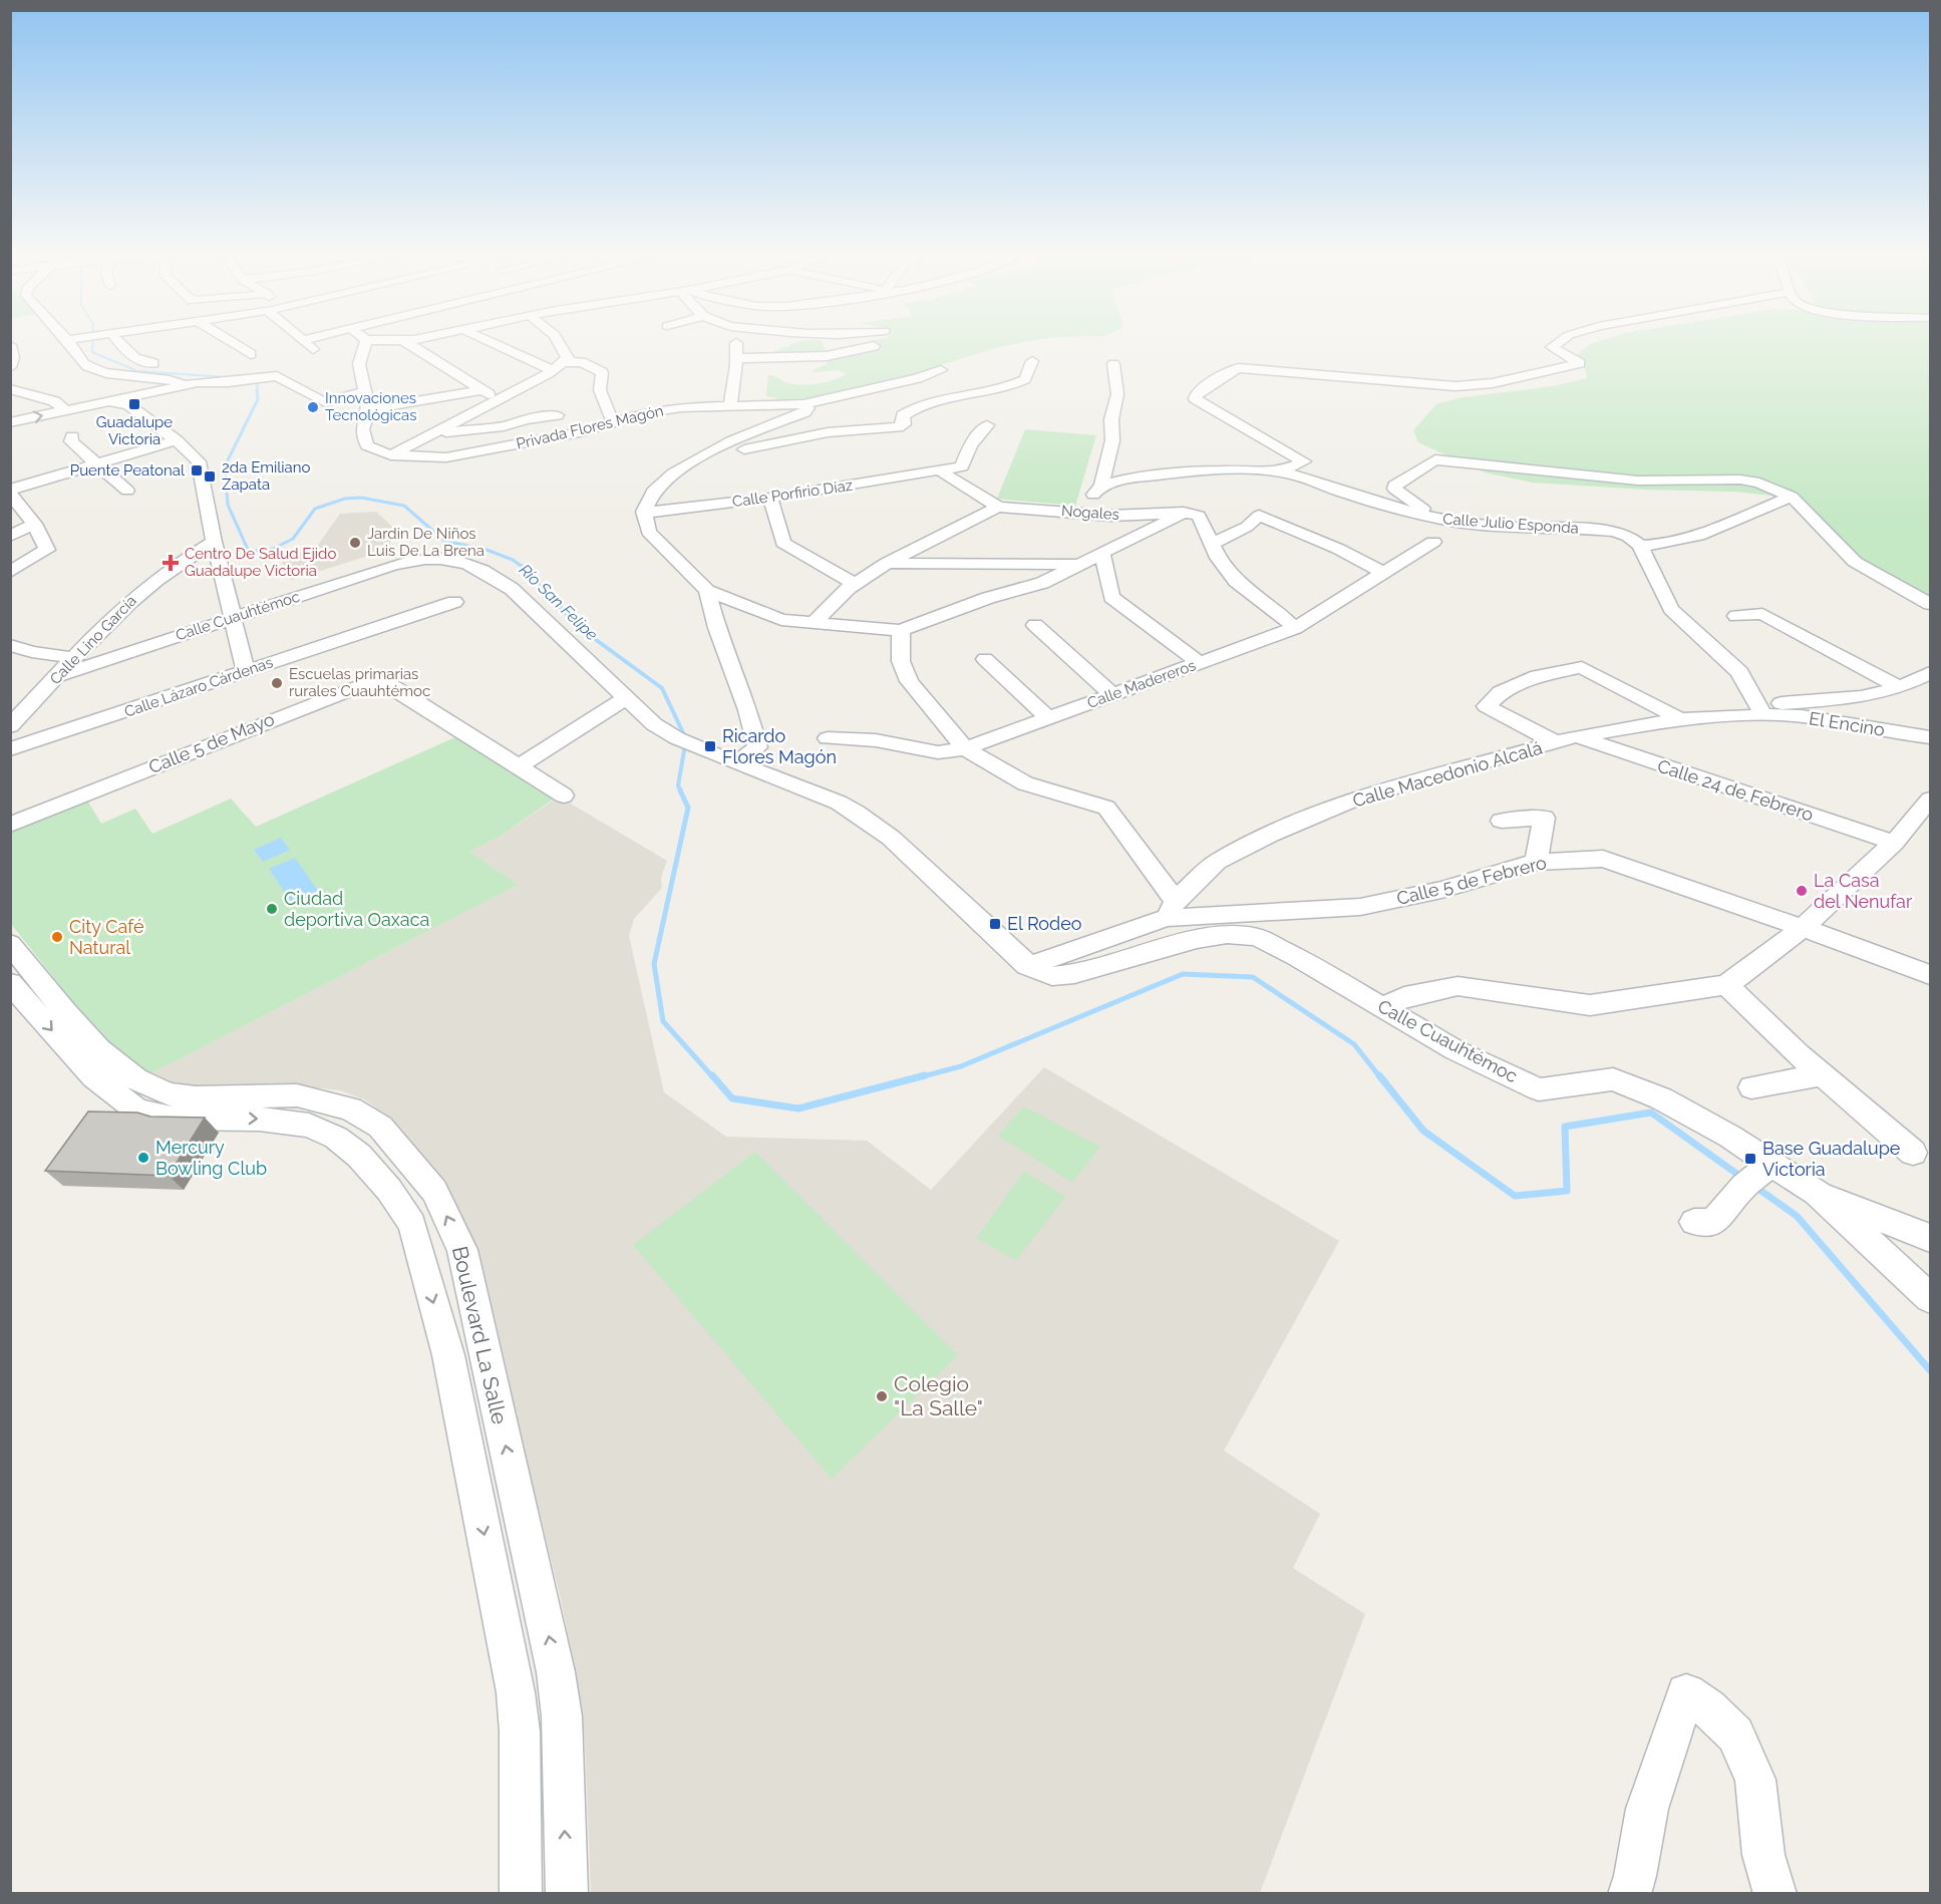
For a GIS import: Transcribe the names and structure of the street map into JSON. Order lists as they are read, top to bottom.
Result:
{
  "streets": {
    "street": [
      "Privada Flores Magón",
      "Calle Porfirio Díaz",
      "Nogales",
      "Calle Julio Esponda",
      "Calle Cuauhtémoc",
      "Calle Lino García",
      "Calle Madereros",
      "Calle Lázaro Cárdenas",
      "El Encino",
      "Calle 5 de Mayo",
      "Calle Macedonio Alcalá",
      "Calle 24 de Febrero",
      "Calle 5 de Febrero",
      "Boulevard La Salle"
    ]
  },
  "crossings": [
    ["Calle Cuauhtémoc", "Calle Lino García"],
    ["El Encino", "Calle Macedonio Alcalá"],
    ["Calle Macedonio Alcalá", "Calle 24 de Febrero"],
    ["Calle Macedonio Alcalá", "Calle 5 de Febrero"]
  ],
  "water": ["Río San Felipe"],
  "places": {
    "transit": [
      "Guadalupe Victoria",
      "Puente Peatonal",
      "2da Emiliano Zapata",
      "Ricardo Flores Magón",
      "El Rodeo",
      "Base Guadalupe Victoria"
    ],
    "other": [
      "Innovaciones Tecnológicas",
      "Jardin De Niños Luis De La Brena",
      "Escuelas primarias rurales Cuauhtémoc",
      "La Casa del Nenufar",
      "Ciudad deportiva Oaxaca",
      "City Café Natural",
      "Mercury Bowling Club",
      "Colegio \"La Salle\""
    ],
    "health": ["Centro De Salud Ejido Guadalupe Victoria"]
  }
}
